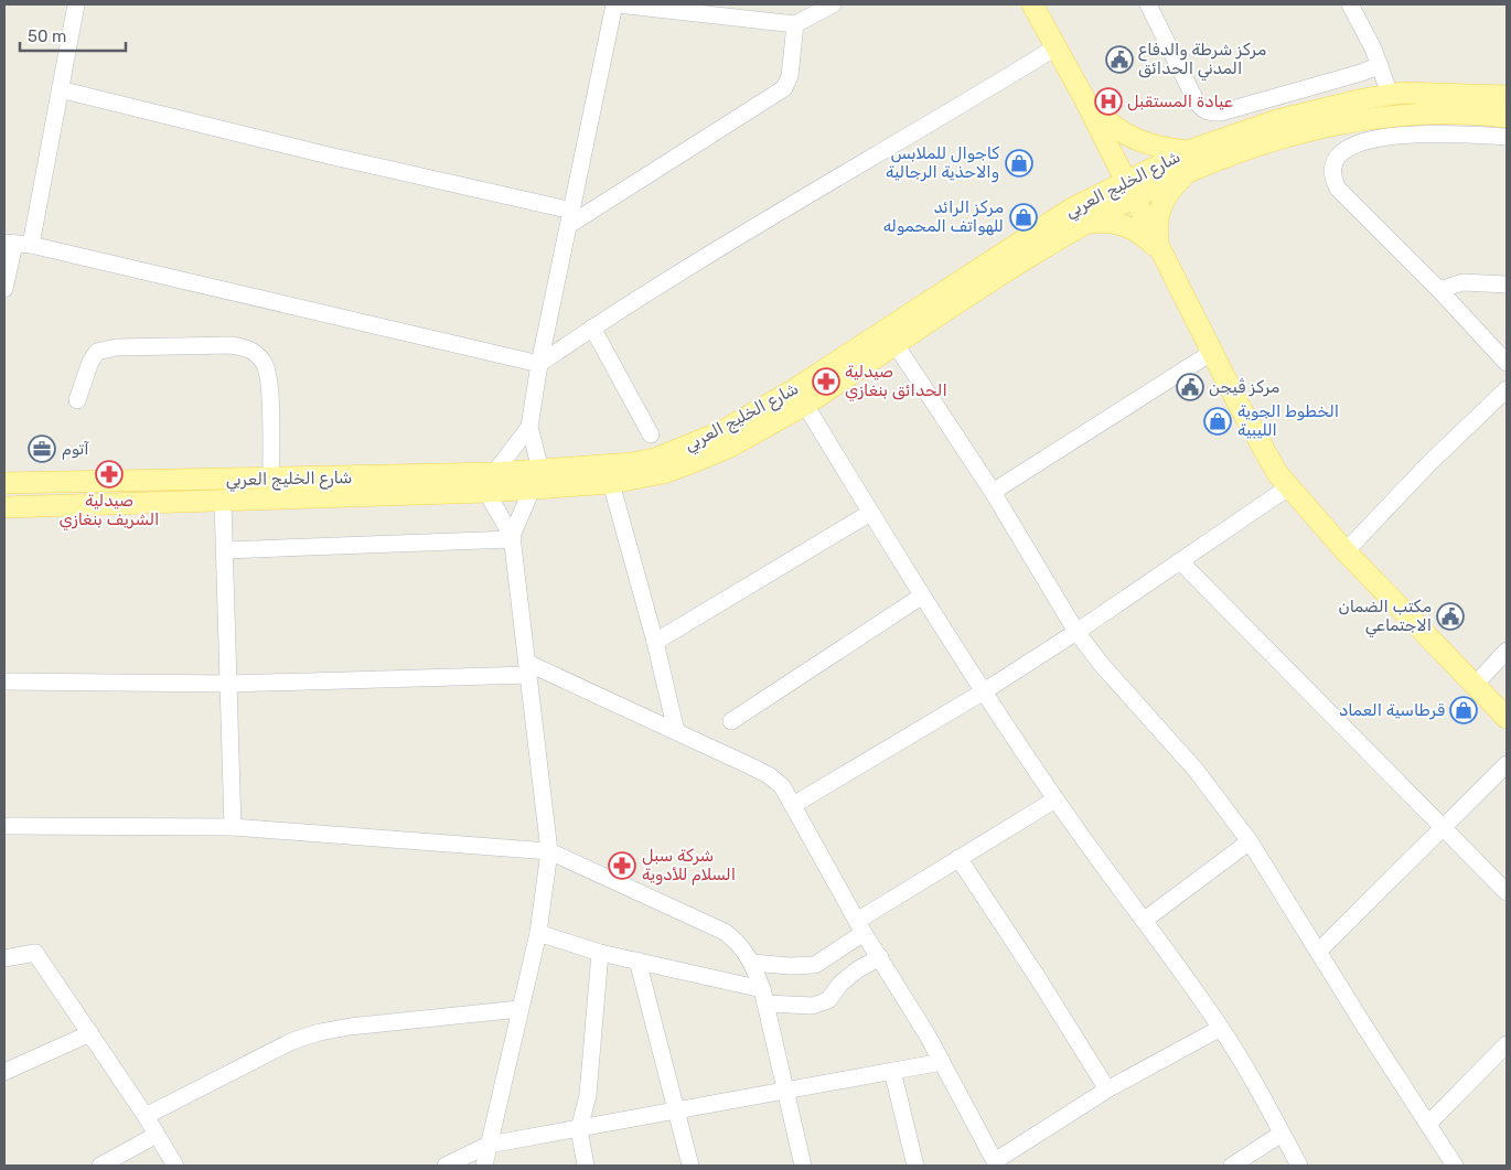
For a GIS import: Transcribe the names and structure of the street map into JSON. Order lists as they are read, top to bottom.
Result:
{
  "streets": {
    "main road": ["شارع الخليج العربي"]
  },
  "places": {
    "public building": ["مركز شرطة والدفاع المدني الحدائق", "مركز ڤيجن", "مكتب الضمان الاجتماعي"],
    "hospital": ["عيادة المستقبل"],
    "shop": [
      "كاجوال للملابس والاحذية الرجالية",
      "مركز الرائد للهواتف المحموله",
      "الخطوط الجوية الليبية",
      "قرطاسية العماد"
    ],
    "pharmacy": ["صيدلية الحدائق بنغازي", "صيدلية الشريف بنغازي", "شركة سبل السلام للأدوية"],
    "office": ["آتوم"]
  },
  "scale_bar": "50 m"
}
